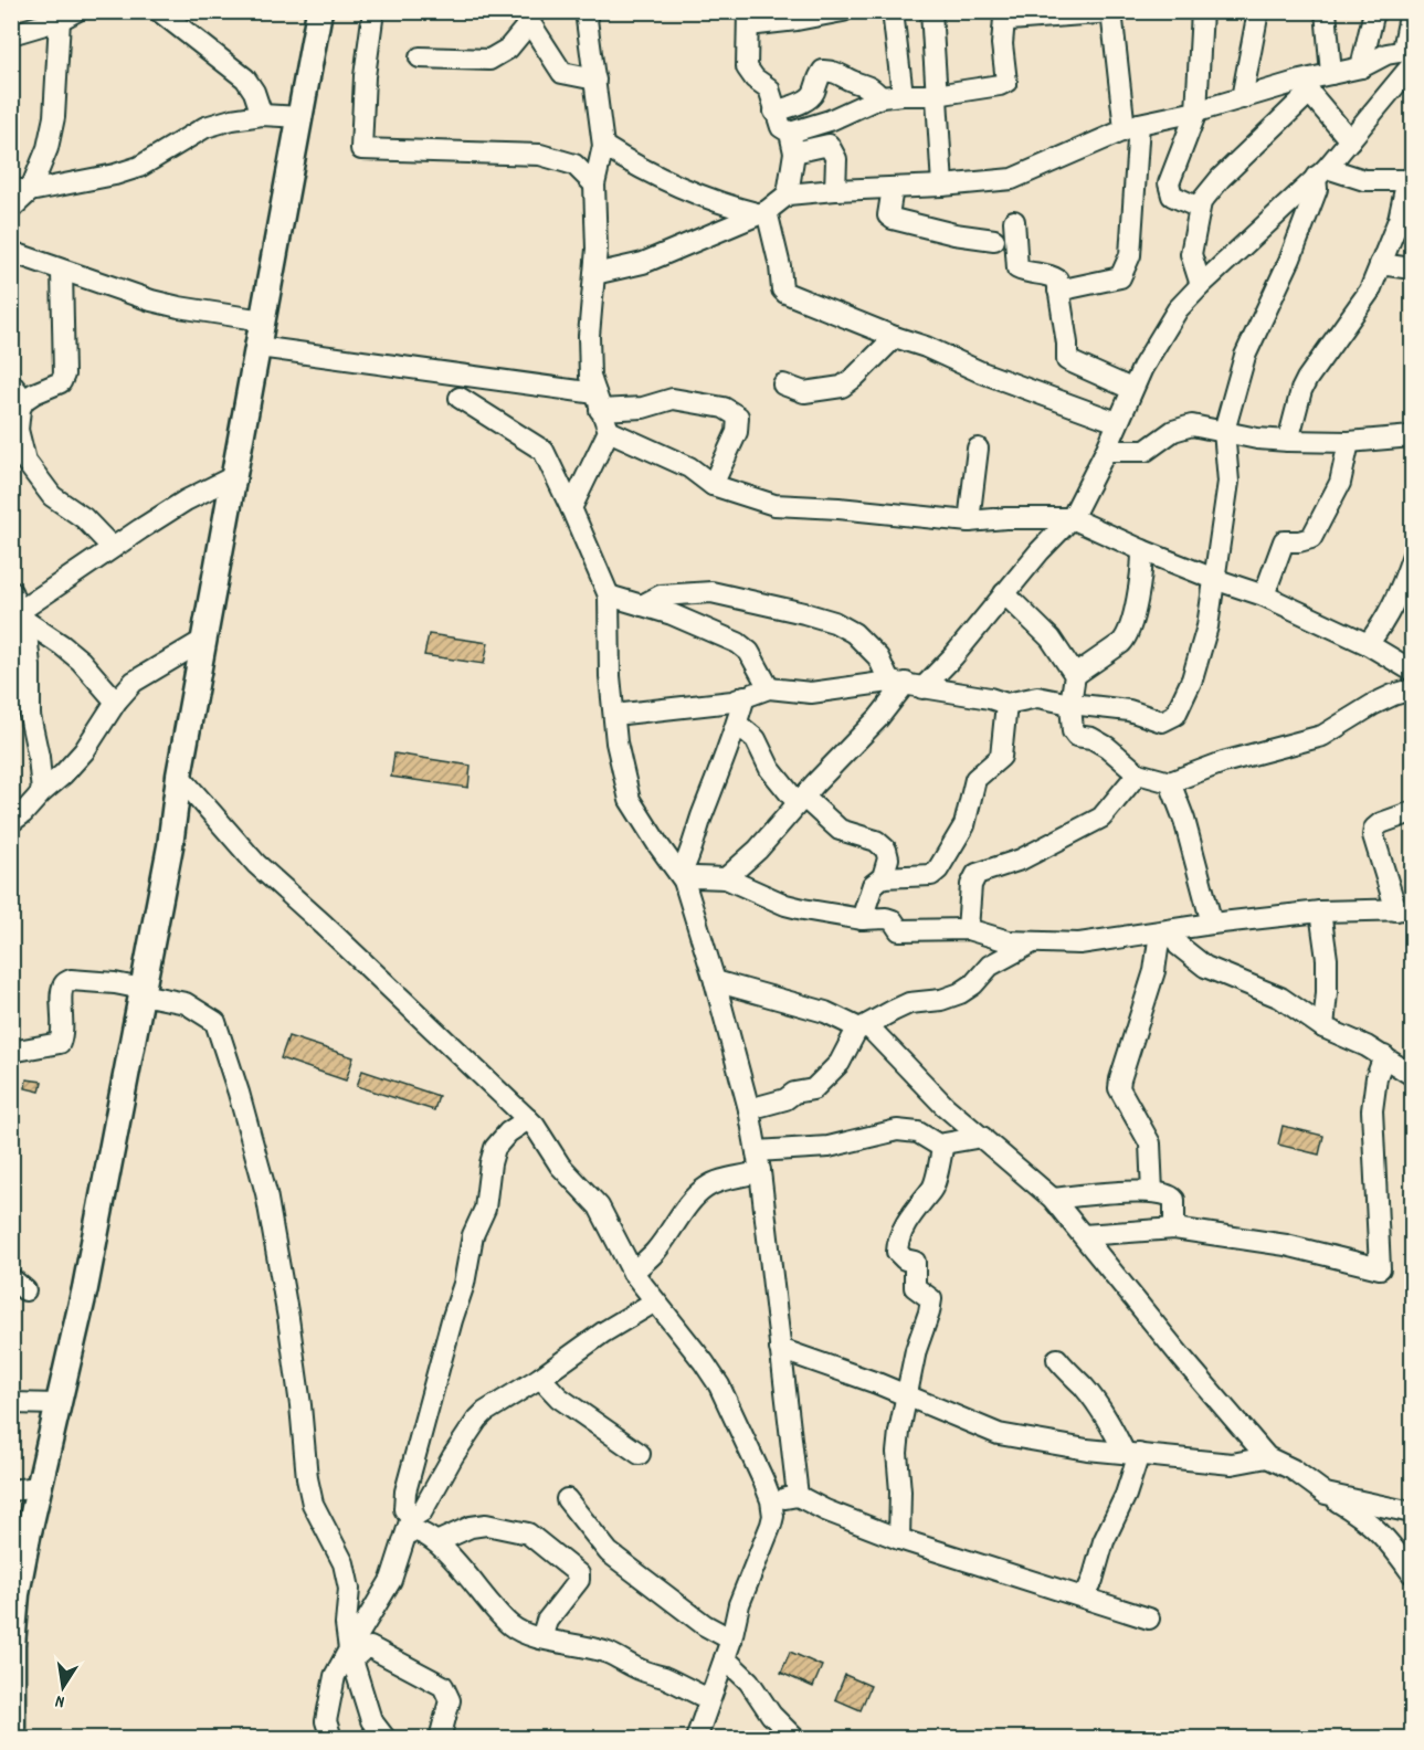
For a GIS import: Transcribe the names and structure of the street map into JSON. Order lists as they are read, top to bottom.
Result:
{
  "north": "bottom"
}
